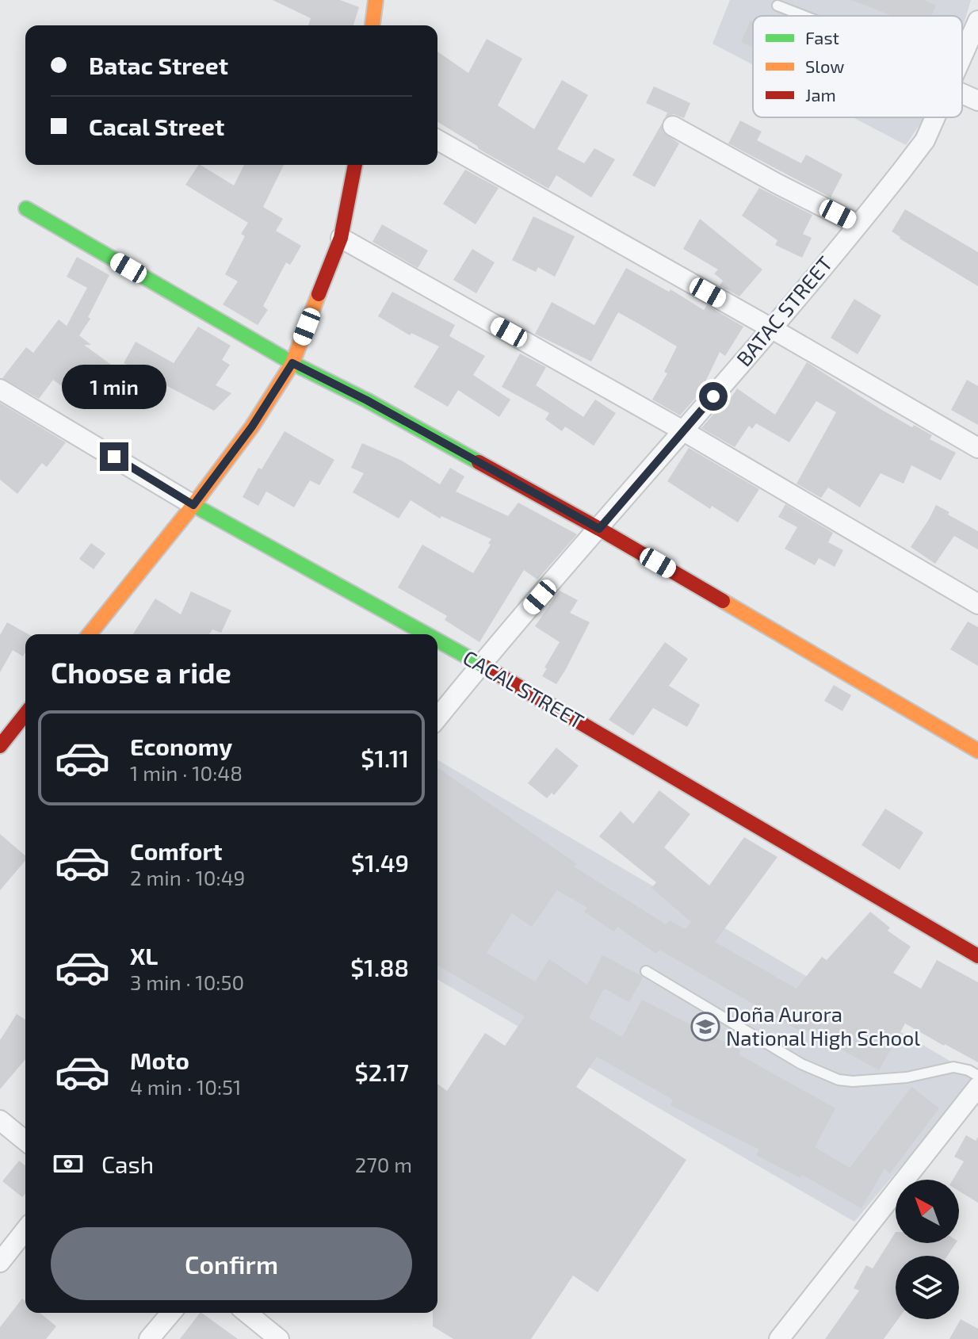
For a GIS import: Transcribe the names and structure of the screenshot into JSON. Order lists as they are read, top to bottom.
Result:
{
  "streets": {
    "street": ["BATAC STREET", "CACAL STREET"]
  },
  "crossings": [
    ["BATAC STREET", "CACAL STREET"]
  ],
  "places": {
    "school or university": ["Doña Aurora National High School"]
  },
  "legend": ["Fast", "Slow", "Jam"],
  "north": "top left",
  "page": {
    "banner": ["Batac Street", "Cacal Street"],
    "bubble": "1 min",
    "heading": "Choose a ride",
    "list": [
      {
        "name": "Economy",
        "note": "1 min · 10:48",
        "value": "$1.11"
      },
      {
        "name": "Comfort",
        "note": "2 min · 10:49",
        "value": "$1.49"
      },
      {
        "name": "XL",
        "note": "3 min · 10:50",
        "value": "$1.88"
      },
      {
        "name": "Moto",
        "note": "4 min · 10:51",
        "value": "$2.17"
      }
    ],
    "pay": ["Cash", "270 m"],
    "buttons": "Confirm"
  }
}
